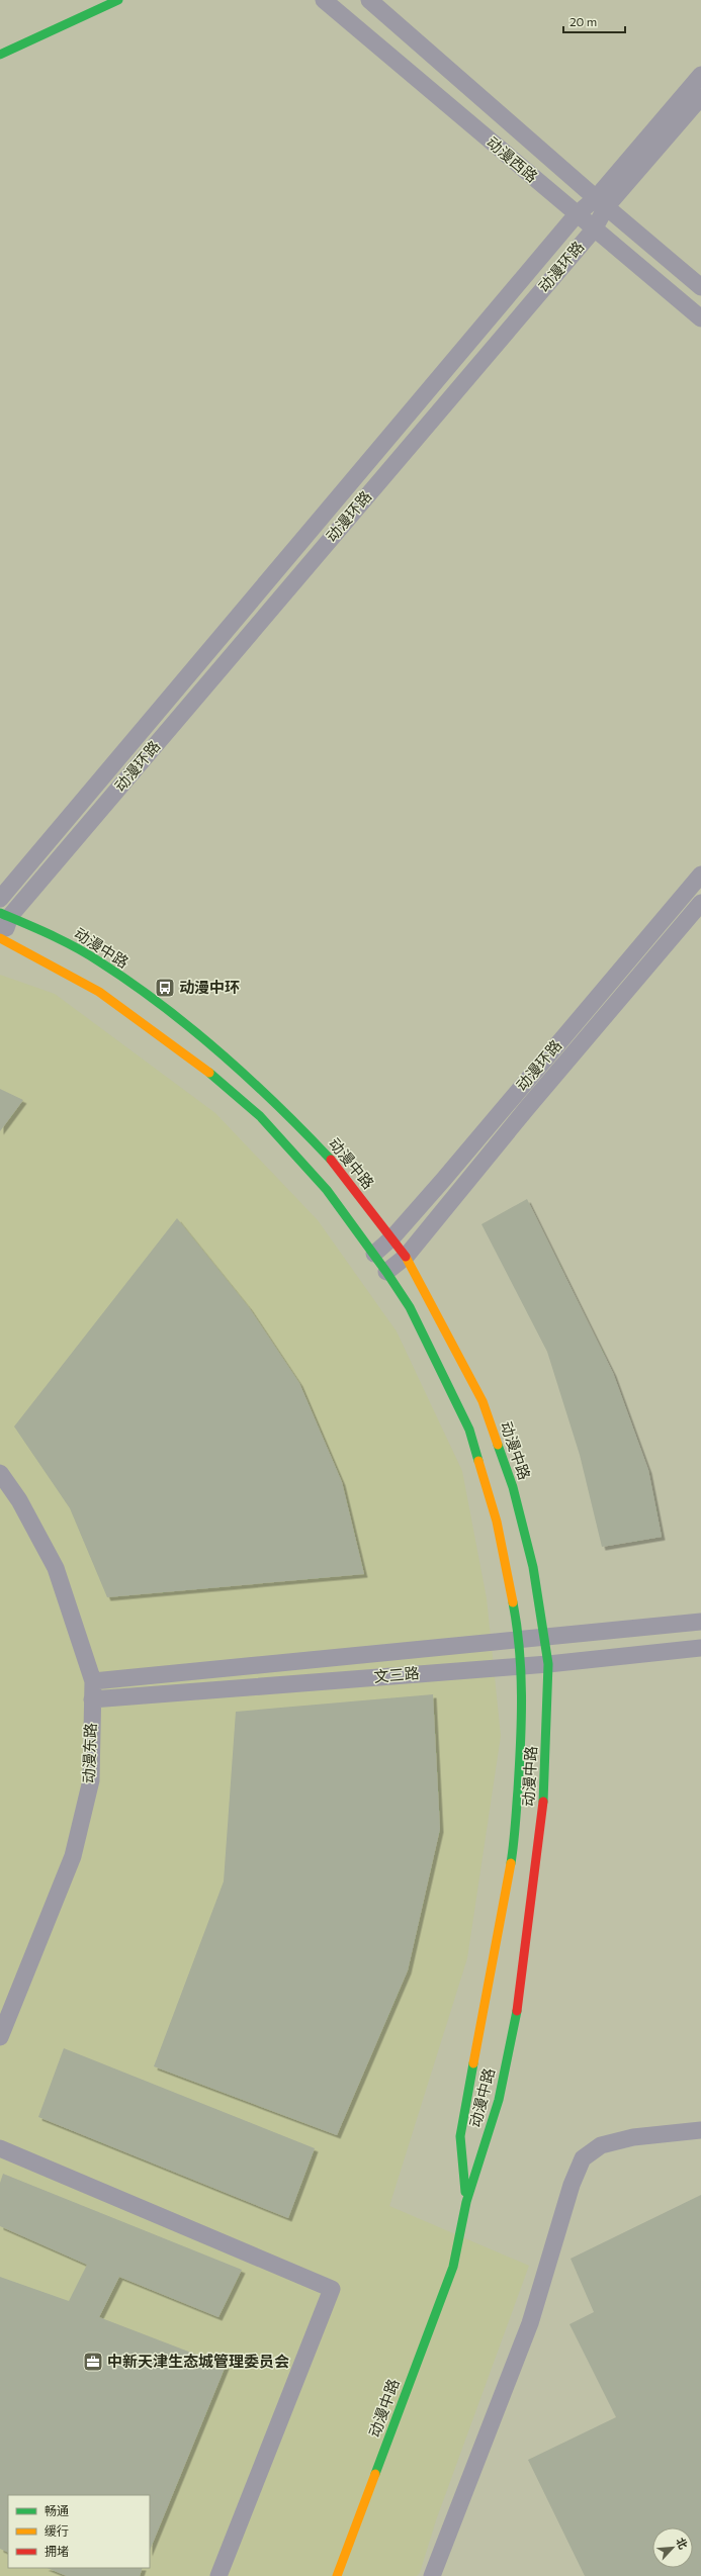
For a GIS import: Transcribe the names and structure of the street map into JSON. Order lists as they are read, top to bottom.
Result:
{
  "streets": {
    "street": [
      "动漫西路",
      "动漫环路",
      "动漫中路",
      "文三路",
      "动漫东路"
    ]
  },
  "crossings": [
    ["动漫西路", "动漫环路"],
    ["动漫环路", "动漫中路"],
    ["动漫中路", "文三路"],
    ["文三路", "动漫东路"]
  ],
  "places": {
    "bus stop": ["动漫中环"],
    "office": ["中新天津生态城管理委员会"]
  },
  "legend": ["畅通", "缓行", "拥堵"],
  "scale_bar": "20 m",
  "north": "top right"
}
